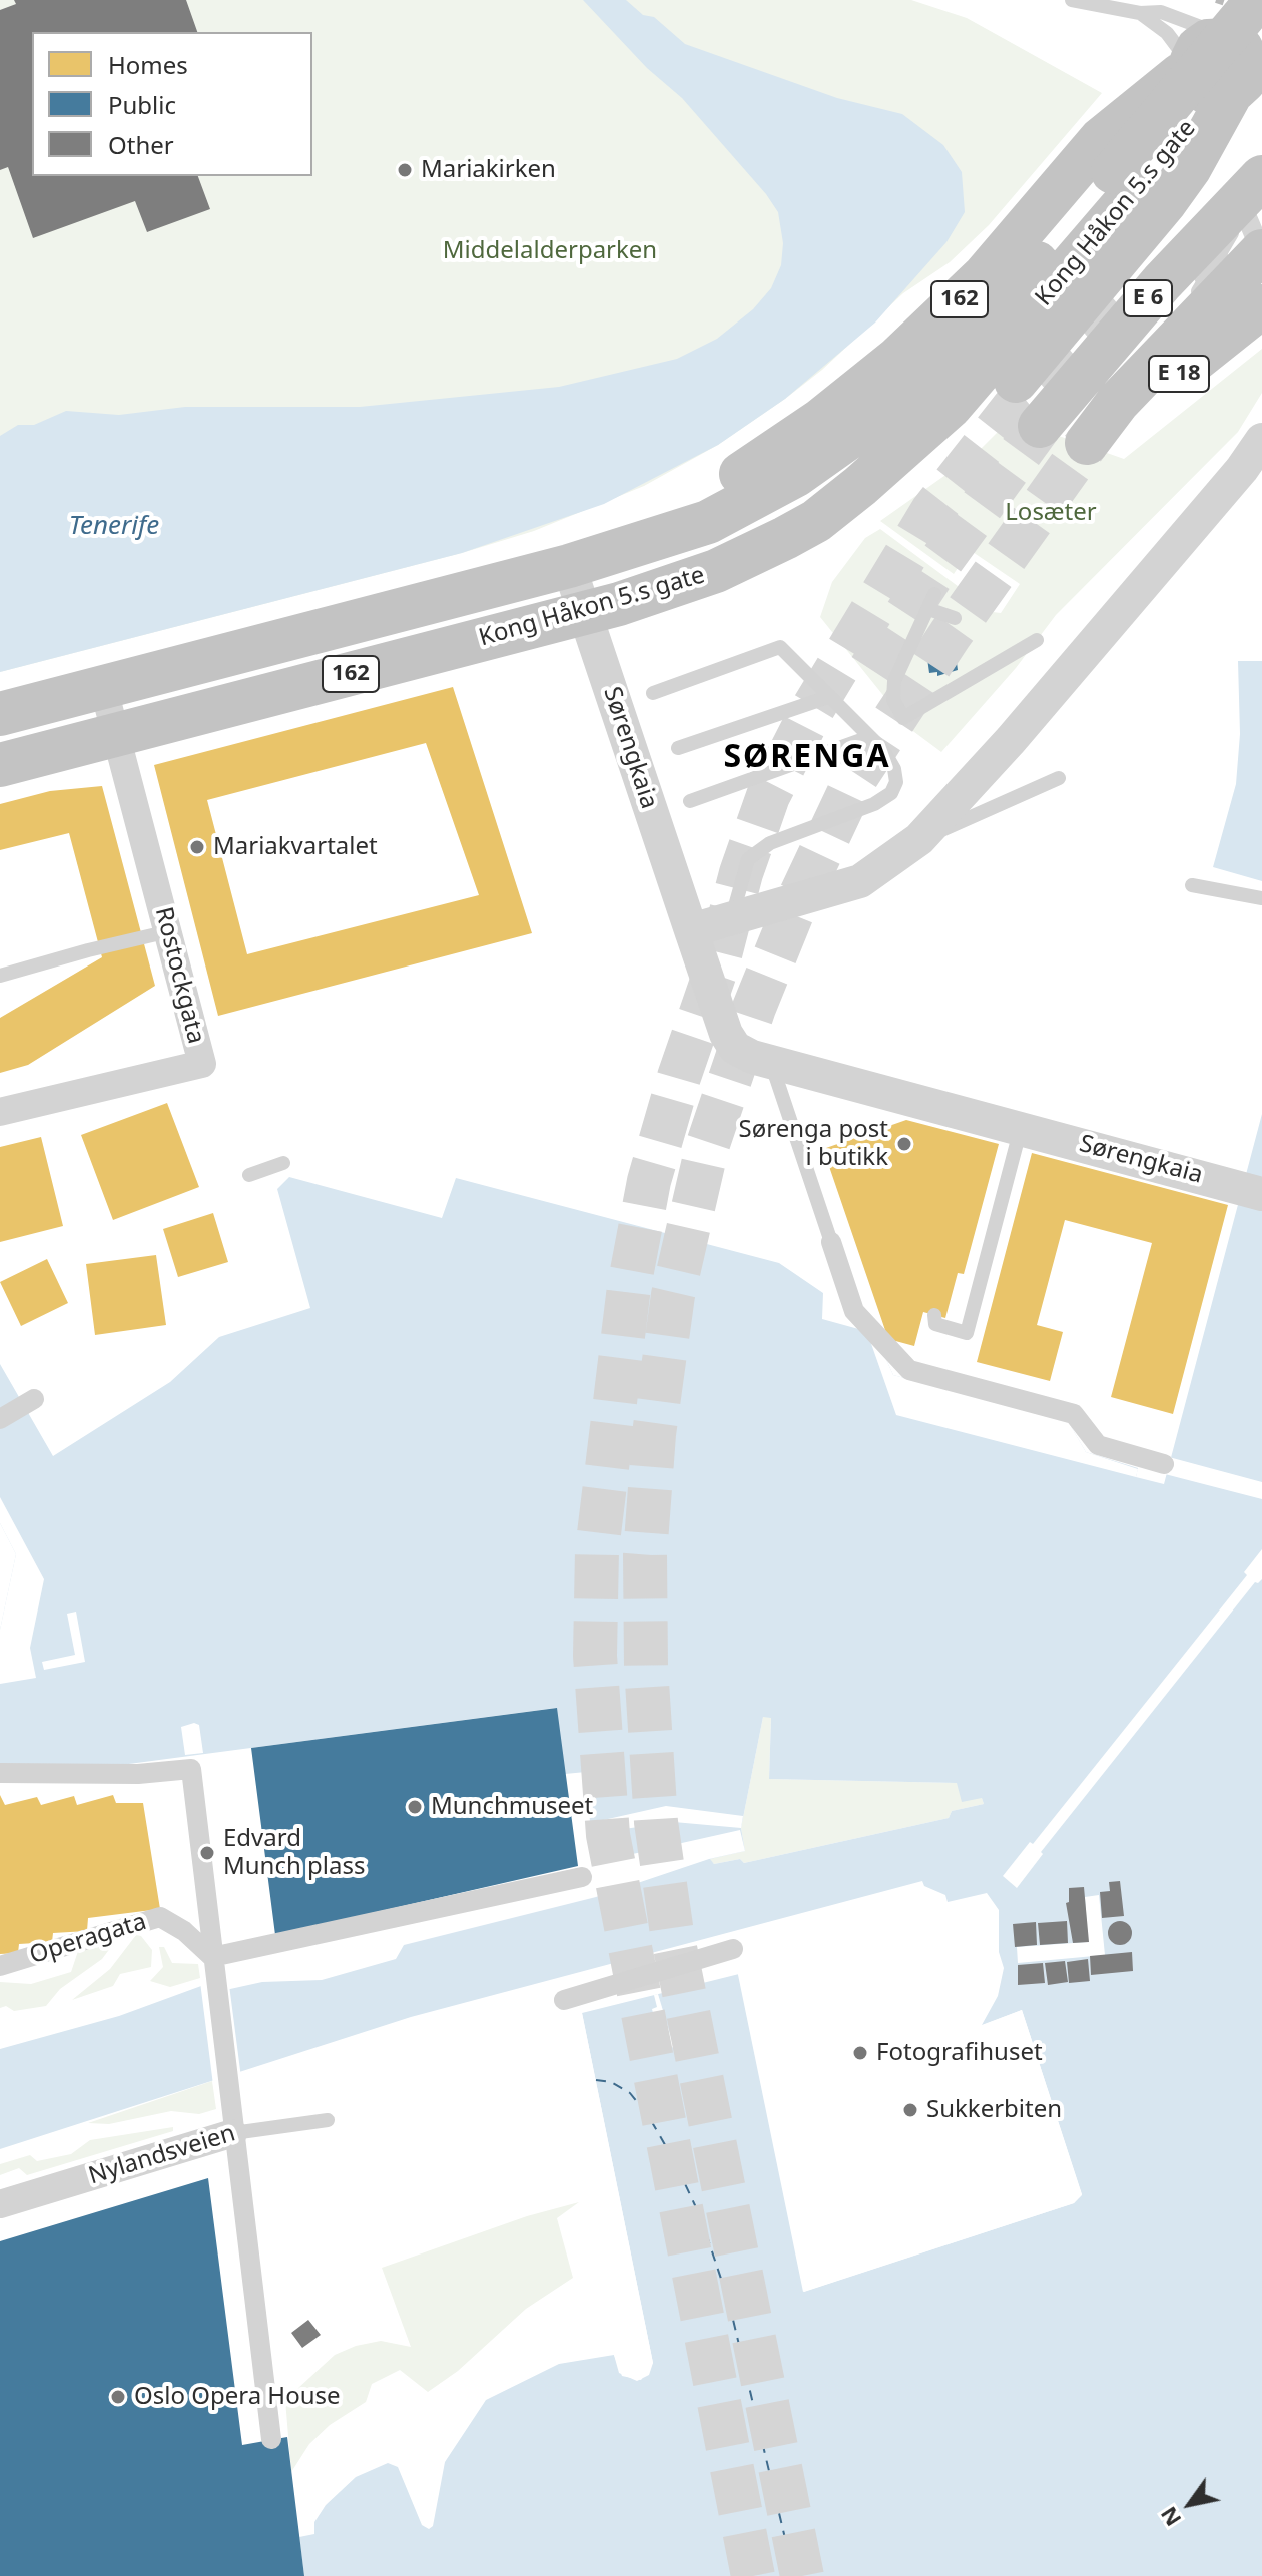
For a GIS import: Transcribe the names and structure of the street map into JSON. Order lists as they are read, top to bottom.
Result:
{
  "streets": {
    "highway": [
      "Kong Håkon 5.s gate",
      "E 6",
      "162",
      "E 18"
    ],
    "street": [
      "Sørengkaia",
      "Rostockgata",
      "Operagata",
      "Nylandsveien"
    ]
  },
  "crossings": [
    ["Kong Håkon 5.s gate", "162"],
    ["Kong Håkon 5.s gate", "Sørengkaia"],
    ["Kong Håkon 5.s gate", "Rostockgata"],
    ["E 6", "E 18"]
  ],
  "districts": ["SØRENGA"],
  "water": ["Tenerife"],
  "parks": ["Middelalderparken", "Losæter"],
  "places": [
    "Mariakirken",
    "Mariakvartalet",
    "Sørenga post i butikk",
    "Munchmuseet",
    "Edvard Munch plass",
    "Fotografihuset",
    "Sukkerbiten",
    "Oslo Opera House"
  ],
  "legend": ["Homes", "Public", "Other"],
  "north": "bottom left"
}
